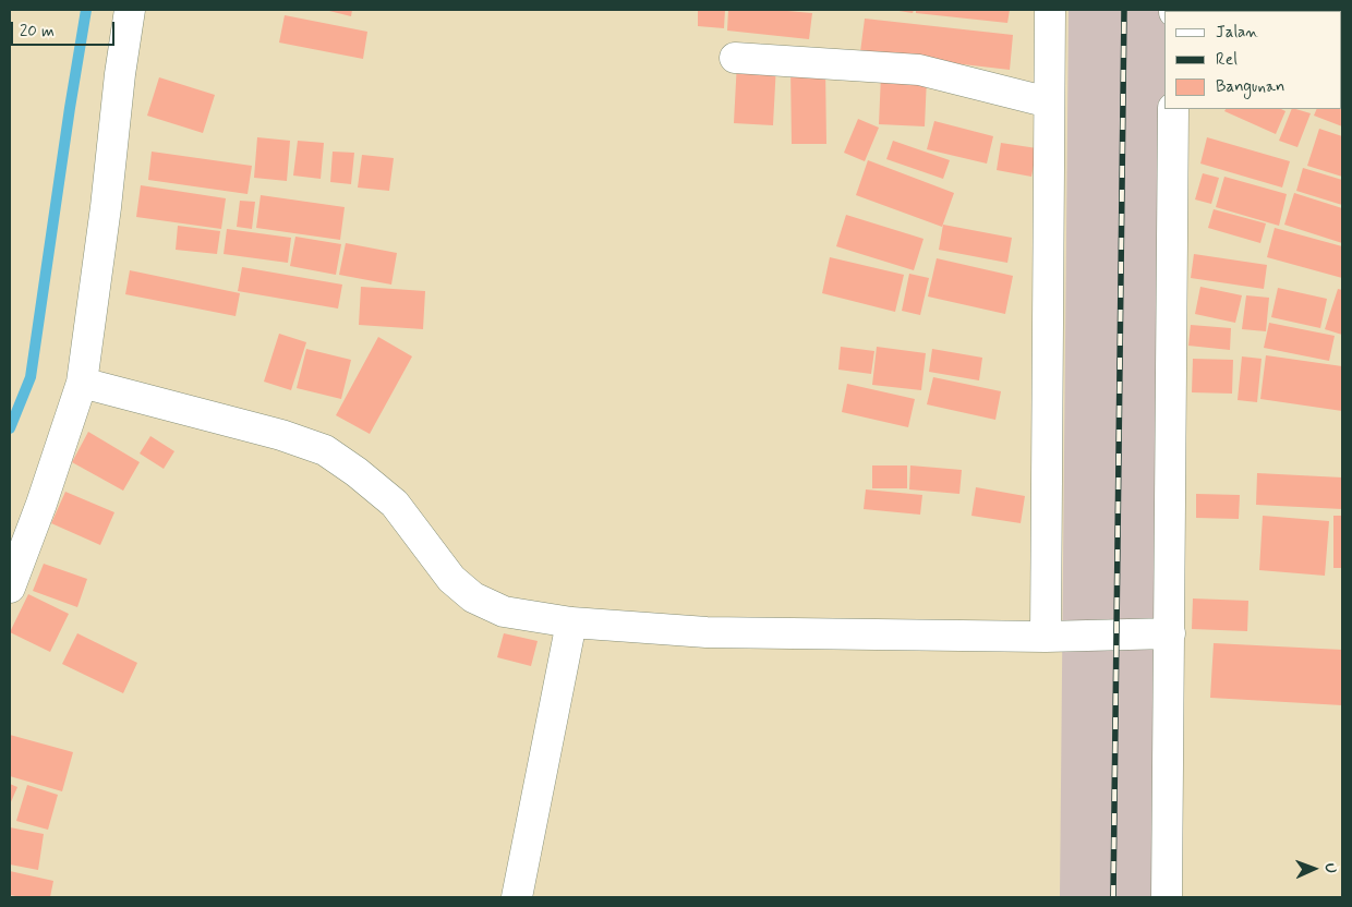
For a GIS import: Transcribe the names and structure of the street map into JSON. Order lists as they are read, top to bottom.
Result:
{
  "legend": ["Jalan", "Rel", "Bangunan"],
  "scale_bar": "20 m",
  "north": "right"
}
